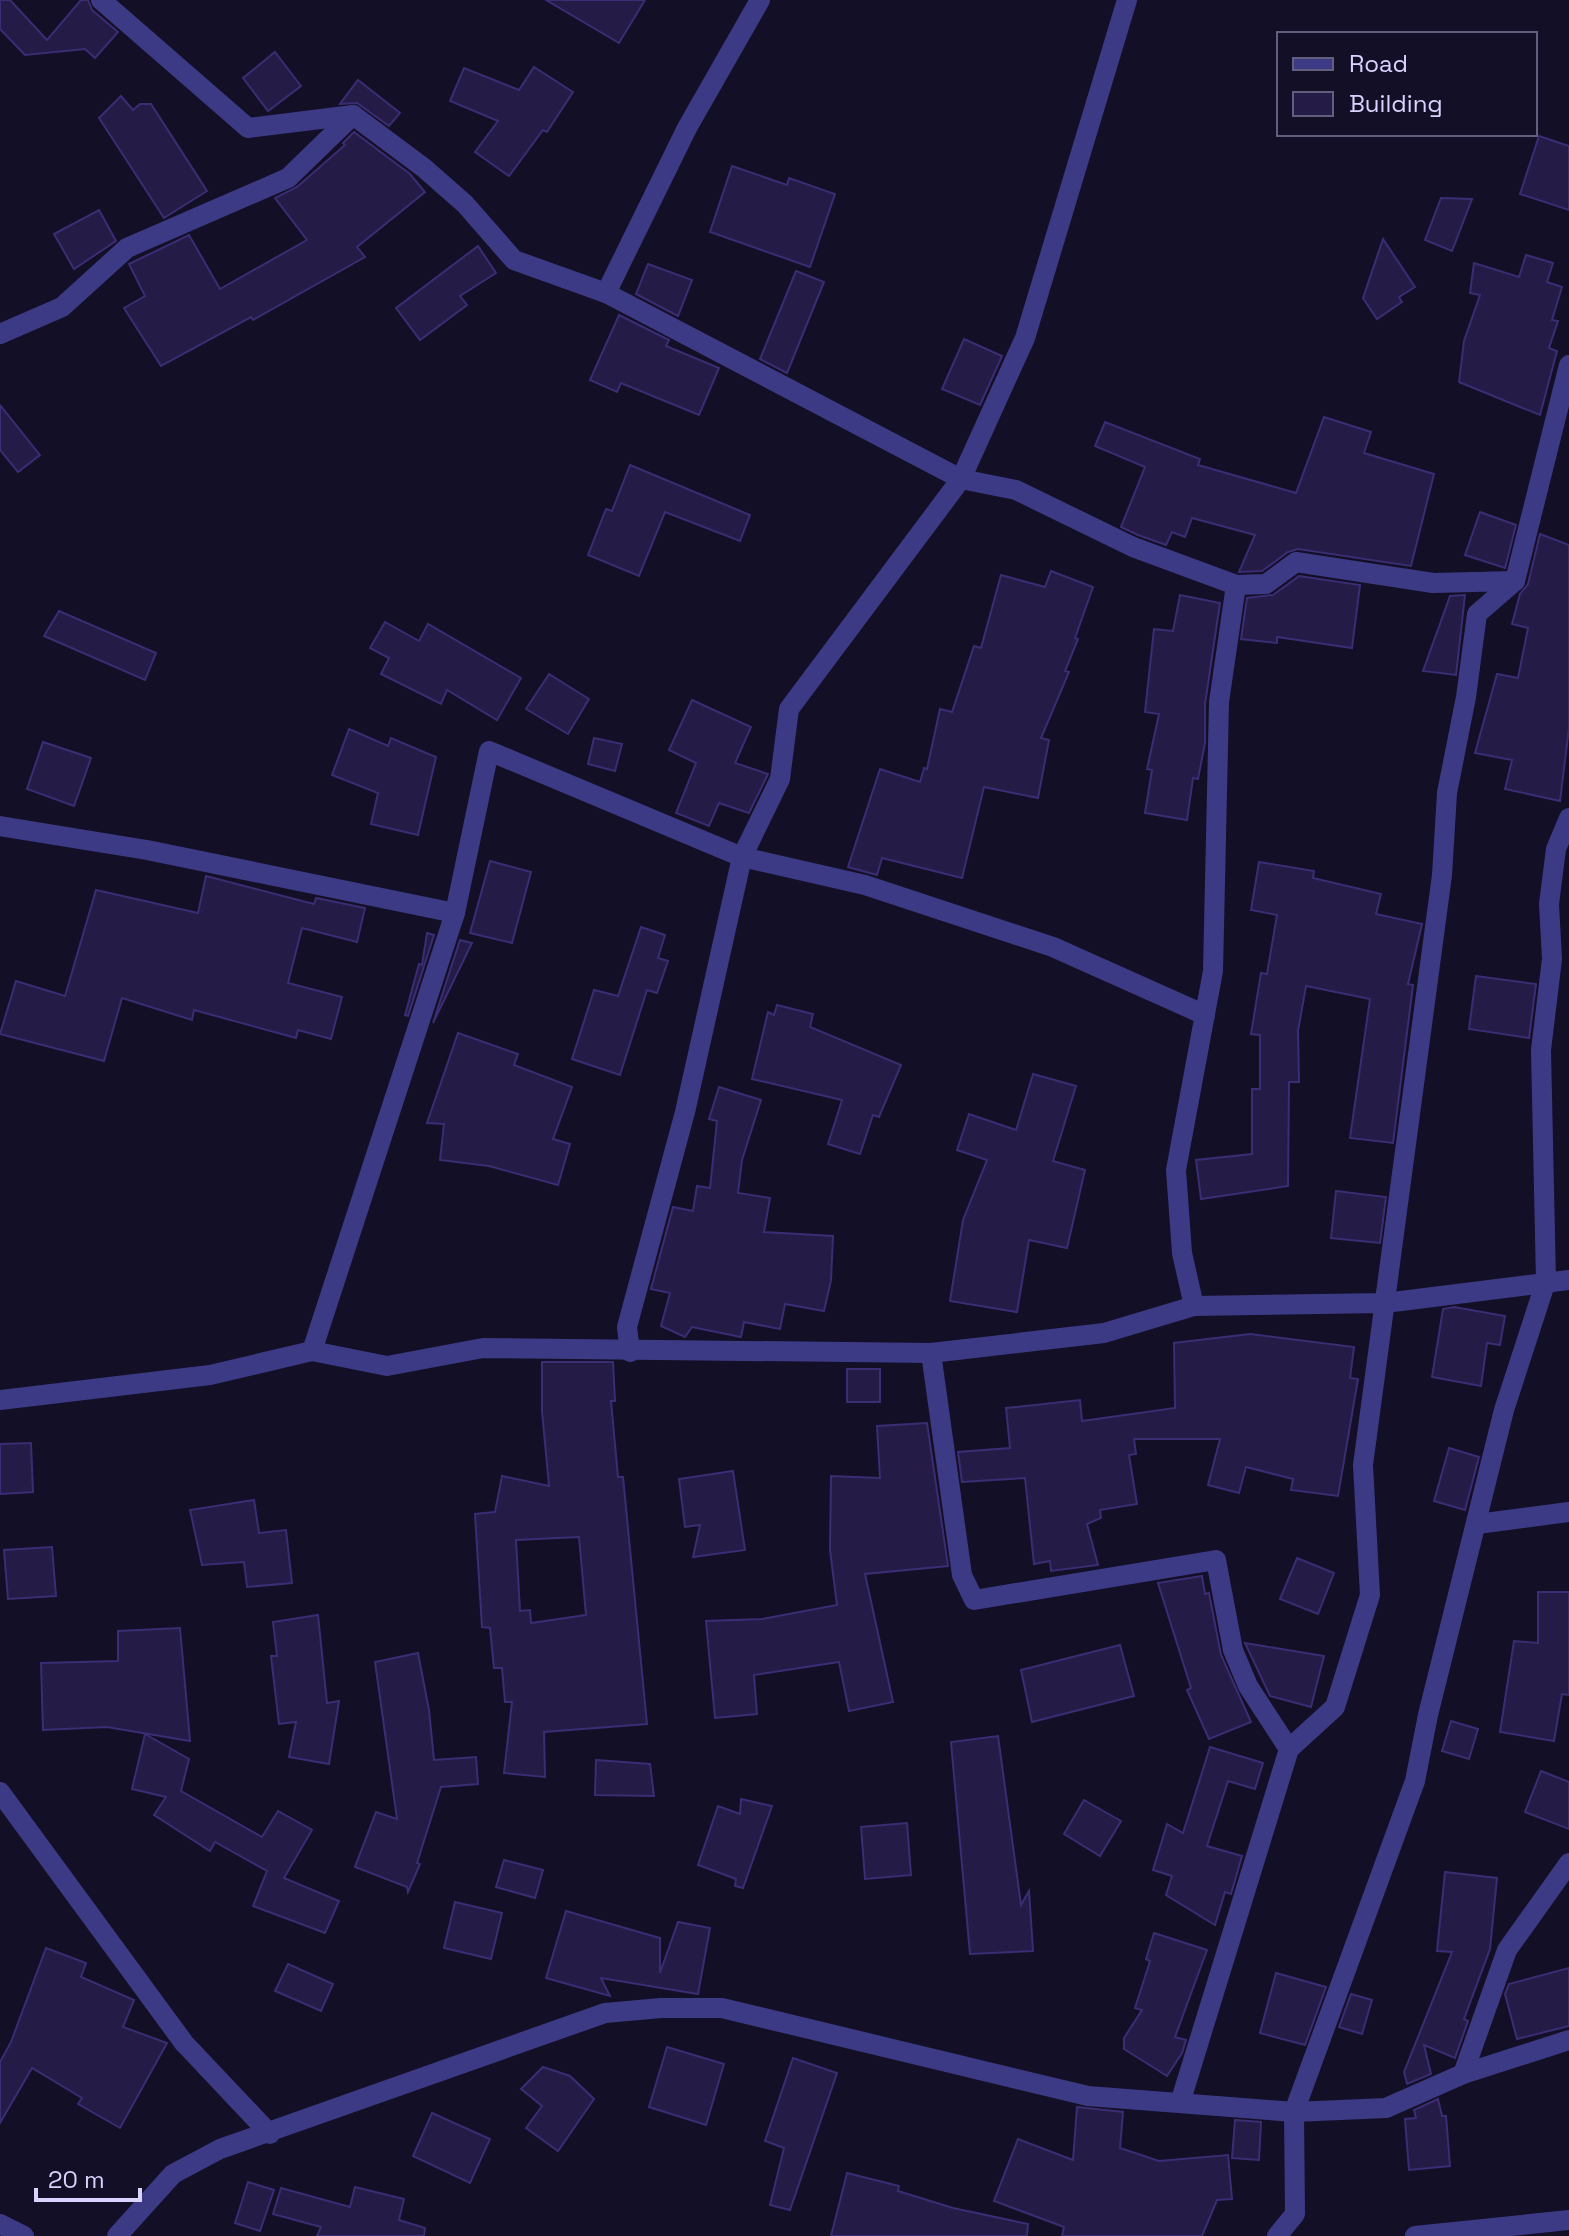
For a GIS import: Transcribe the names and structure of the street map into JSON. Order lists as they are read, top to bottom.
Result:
{
  "legend": ["Road", "Building"],
  "scale_bar": "20 m"
}
